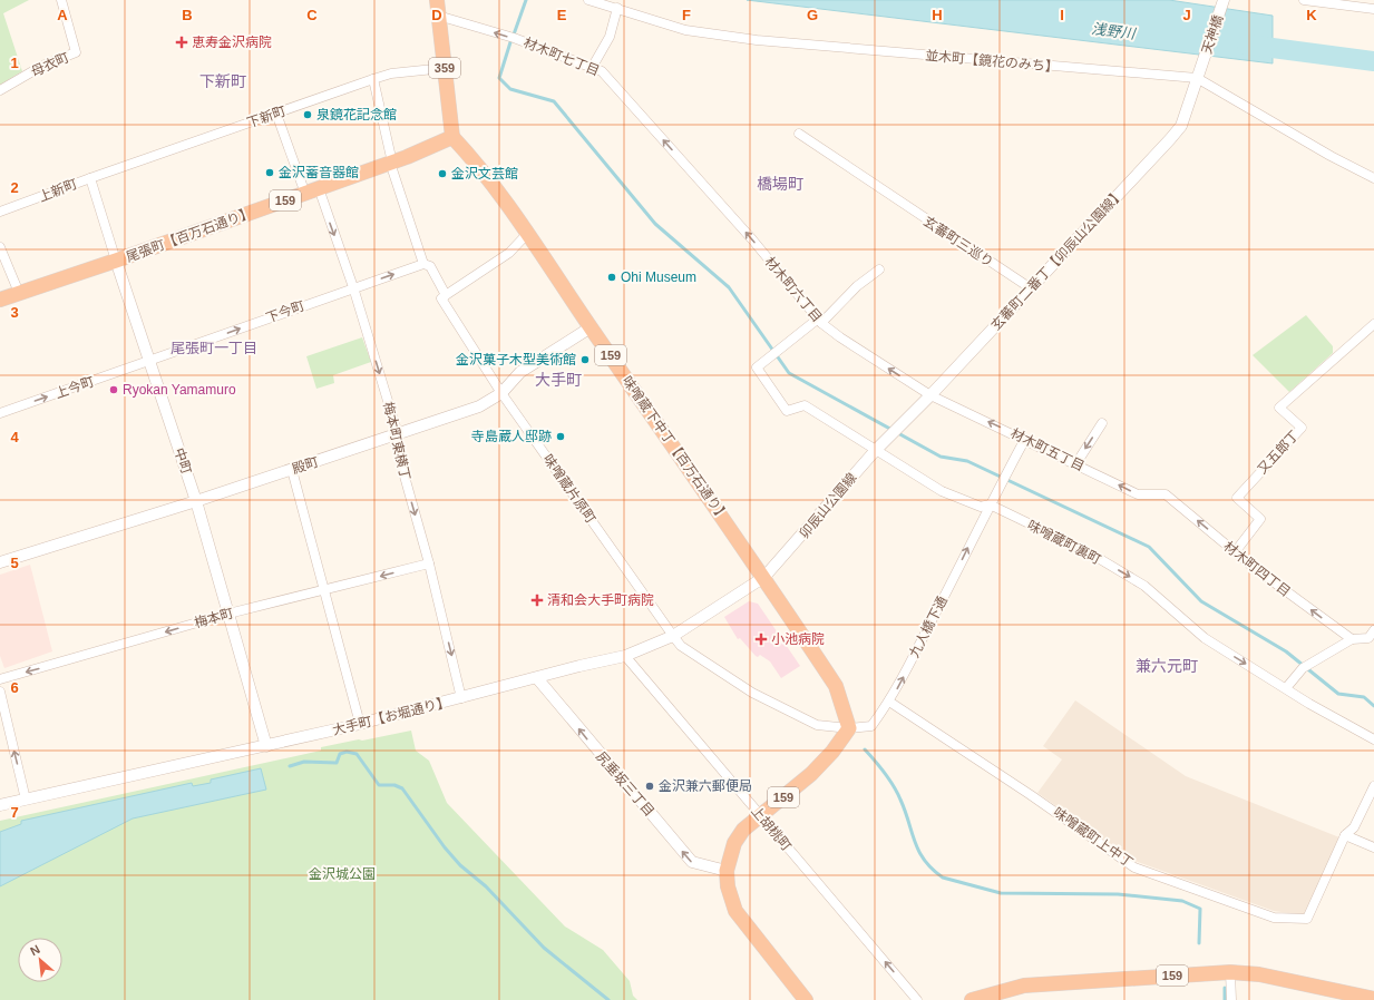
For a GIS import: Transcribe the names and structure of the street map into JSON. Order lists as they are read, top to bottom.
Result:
{
  "streets": {
    "highway": [
      "359",
      "159",
      "尾張町【百万石通り】",
      "味噌蔵下中丁【百万石通り】"
    ],
    "street": [
      "天神橋",
      "材木町七丁目",
      "並木町【鏡花のみち】",
      "母衣町",
      "下新町",
      "上新町",
      "玄蕃町三巡り",
      "玄蕃町二番丁【卯辰山公園線】",
      "材木町六丁目",
      "下今町",
      "上今町",
      "梅本町東横丁",
      "材木町五丁目",
      "又五郎丁",
      "中町",
      "殿町",
      "味噌蔵片原町",
      "卯辰山公園線",
      "味噌蔵町裏町",
      "材木町四丁目",
      "梅本町",
      "九人橋下通",
      "大手町【お堀通り】",
      "尻垂坂三丁目",
      "上胡桃町",
      "味噌蔵町上中丁"
    ]
  },
  "crossings": [
    ["天神橋", "並木町【鏡花のみち】"],
    ["天神橋", "玄蕃町二番丁【卯辰山公園線】"],
    ["材木町七丁目", "359"],
    ["材木町七丁目", "材木町六丁目"],
    ["並木町【鏡花のみち】", "玄蕃町二番丁【卯辰山公園線】"],
    ["359", "下新町"],
    ["359", "尾張町【百万石通り】"],
    ["359", "味噌蔵下中丁【百万石通り】"],
    ["下新町", "上新町"],
    ["下新町", "梅本町東横丁"],
    ["下新町", "中町"],
    ["下新町", "味噌蔵片原町"],
    ["上新町", "中町"],
    ["159", "味噌蔵下中丁【百万石通り】"],
    ["159", "味噌蔵片原町"],
    ["159", "九人橋下通"],
    ["159", "尻垂坂三丁目"],
    ["159", "上胡桃町"],
    ["尾張町【百万石通り】", "梅本町東横丁"],
    ["尾張町【百万石通り】", "味噌蔵下中丁【百万石通り】"],
    ["尾張町【百万石通り】", "中町"],
    ["尾張町【百万石通り】", "味噌蔵片原町"],
    ["玄蕃町三巡り", "玄蕃町二番丁【卯辰山公園線】"],
    ["玄蕃町二番丁【卯辰山公園線】", "材木町六丁目"],
    ["玄蕃町二番丁【卯辰山公園線】", "材木町五丁目"],
    ["玄蕃町二番丁【卯辰山公園線】", "卯辰山公園線"],
    ["材木町六丁目", "材木町五丁目"],
    ["材木町六丁目", "味噌蔵町裏町"],
    ["下今町", "上今町"],
    ["下今町", "梅本町東横丁"],
    ["下今町", "中町"],
    ["下今町", "味噌蔵片原町"],
    ["上今町", "中町"],
    ["梅本町東横丁", "殿町"],
    ["梅本町東横丁", "梅本町"],
    ["梅本町東横丁", "大手町【お堀通り】"],
    ["味噌蔵下中丁【百万石通り】", "殿町"],
    ["味噌蔵下中丁【百万石通り】", "味噌蔵片原町"],
    ["味噌蔵下中丁【百万石通り】", "卯辰山公園線"],
    ["味噌蔵下中丁【百万石通り】", "九人橋下通"],
    ["味噌蔵下中丁【百万石通り】", "大手町【お堀通り】"],
    ["材木町五丁目", "材木町四丁目"],
    ["材木町五丁目", "九人橋下通"],
    ["又五郎丁", "材木町四丁目"],
    ["中町", "殿町"],
    ["中町", "梅本町"],
    ["中町", "大手町【お堀通り】"],
    ["殿町", "味噌蔵片原町"],
    ["味噌蔵片原町", "九人橋下通"],
    ["味噌蔵片原町", "大手町【お堀通り】"],
    ["卯辰山公園線", "味噌蔵町裏町"],
    ["卯辰山公園線", "大手町【お堀通り】"],
    ["味噌蔵町裏町", "九人橋下通"],
    ["九人橋下通", "味噌蔵町上中丁"],
    ["大手町【お堀通り】", "尻垂坂三丁目"],
    ["大手町【お堀通り】", "上胡桃町"]
  ],
  "one_way": [
    "材木町七丁目",
    "材木町六丁目",
    "下今町",
    "上今町",
    "梅本町東横丁",
    "材木町五丁目",
    "味噌蔵町裏町",
    "材木町四丁目",
    "梅本町",
    "九人橋下通",
    "尻垂坂三丁目",
    "上胡桃町"
  ],
  "districts": [
    "下新町",
    "橋場町",
    "尾張町一丁目",
    "大手町",
    "兼六元町"
  ],
  "water": ["浅野川"],
  "parks": ["金沢城公園"],
  "places": {
    "health": ["恵寿金沢病院", "清和会大手町病院", "小池病院"],
    "other": [
      "泉鏡花記念館",
      "金沢蓄音器館",
      "金沢文芸館",
      "Ohi Museum",
      "金沢菓子木型美術館",
      "Ryokan Yamamuro",
      "寺島蔵人邸跡",
      "金沢兼六郵便局"
    ]
  },
  "north": "top left",
  "grid": {
    "columns": [
      "A",
      "B",
      "C",
      "D",
      "E",
      "F",
      "G",
      "H",
      "I",
      "J",
      "K"
    ],
    "rows": [
      "1",
      "2",
      "3",
      "4",
      "5",
      "6",
      "7"
    ]
  }
}
